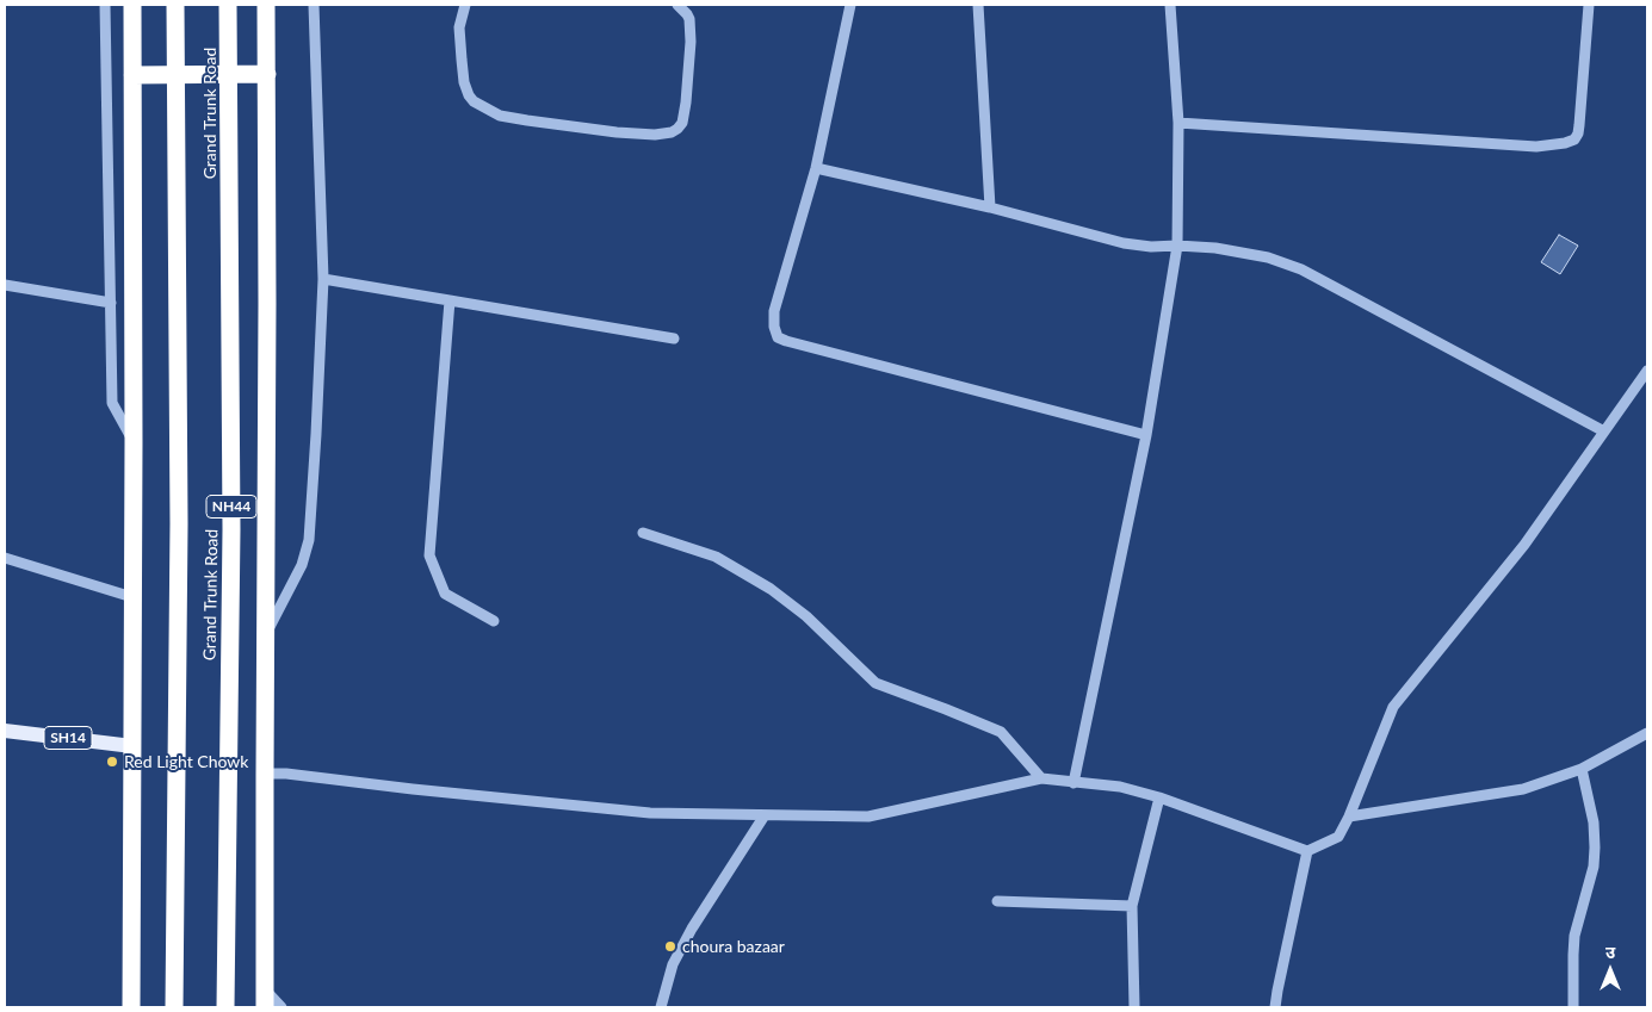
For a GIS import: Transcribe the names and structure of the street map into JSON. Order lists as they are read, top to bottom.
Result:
{
  "streets": {
    "highway": ["Grand Trunk Road", "NH44"],
    "main road": ["SH14"]
  },
  "places": ["Red Light Chowk", "choura bazaar"],
  "north": "top"
}
